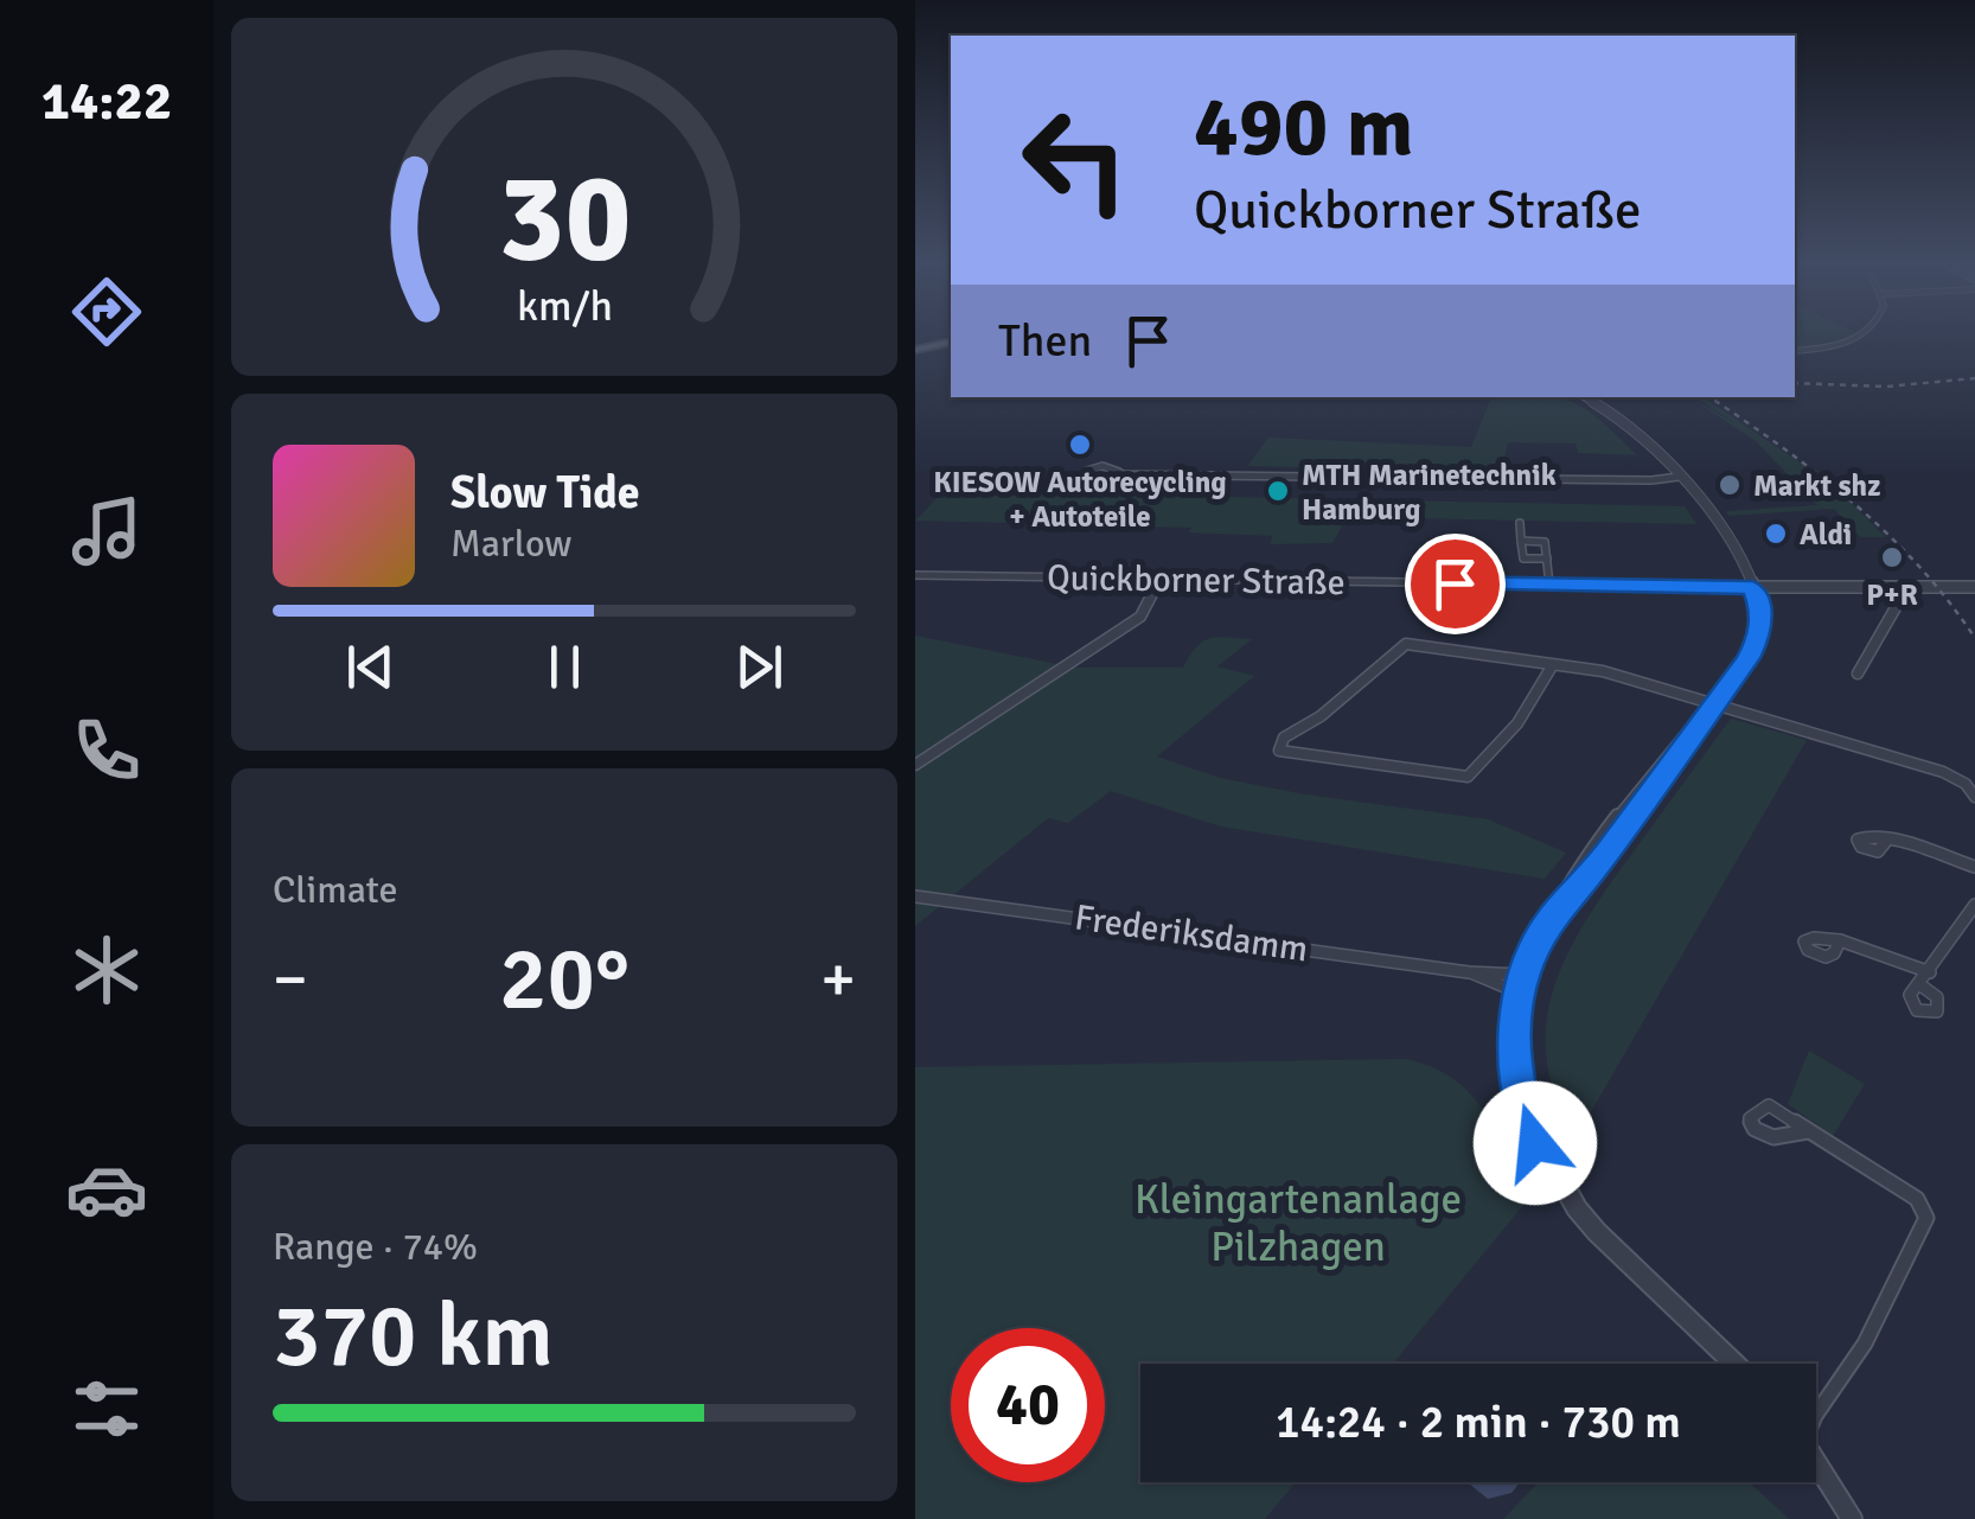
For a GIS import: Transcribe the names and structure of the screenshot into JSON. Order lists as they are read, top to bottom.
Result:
{
  "streets": {
    "street": ["Quickborner Straße", "Frederiksdamm"]
  },
  "parks": ["Kleingartenanlage Pilzhagen"],
  "places": [
    "KIESOW Autorecycling + Autoteile",
    "Markt shz",
    "MTH Marinetechnik Hamburg",
    "Aldi",
    "P+R"
  ],
  "page": {
    "tabs": "14:22",
    "turn": ["490 m", "Quickborner Straße"],
    "then": "Then",
    "song": ["Slow Tide", "Marlow"],
    "tile": [
      "Climate",
      ["Range · 74%", "370 km"]
    ],
    "heat": ["−", "20°", "+"],
    "limit": "40",
    "trip": "14:24 · 2 min · 730 m",
    "gauge": ["30", "km/h"]
  }
}
